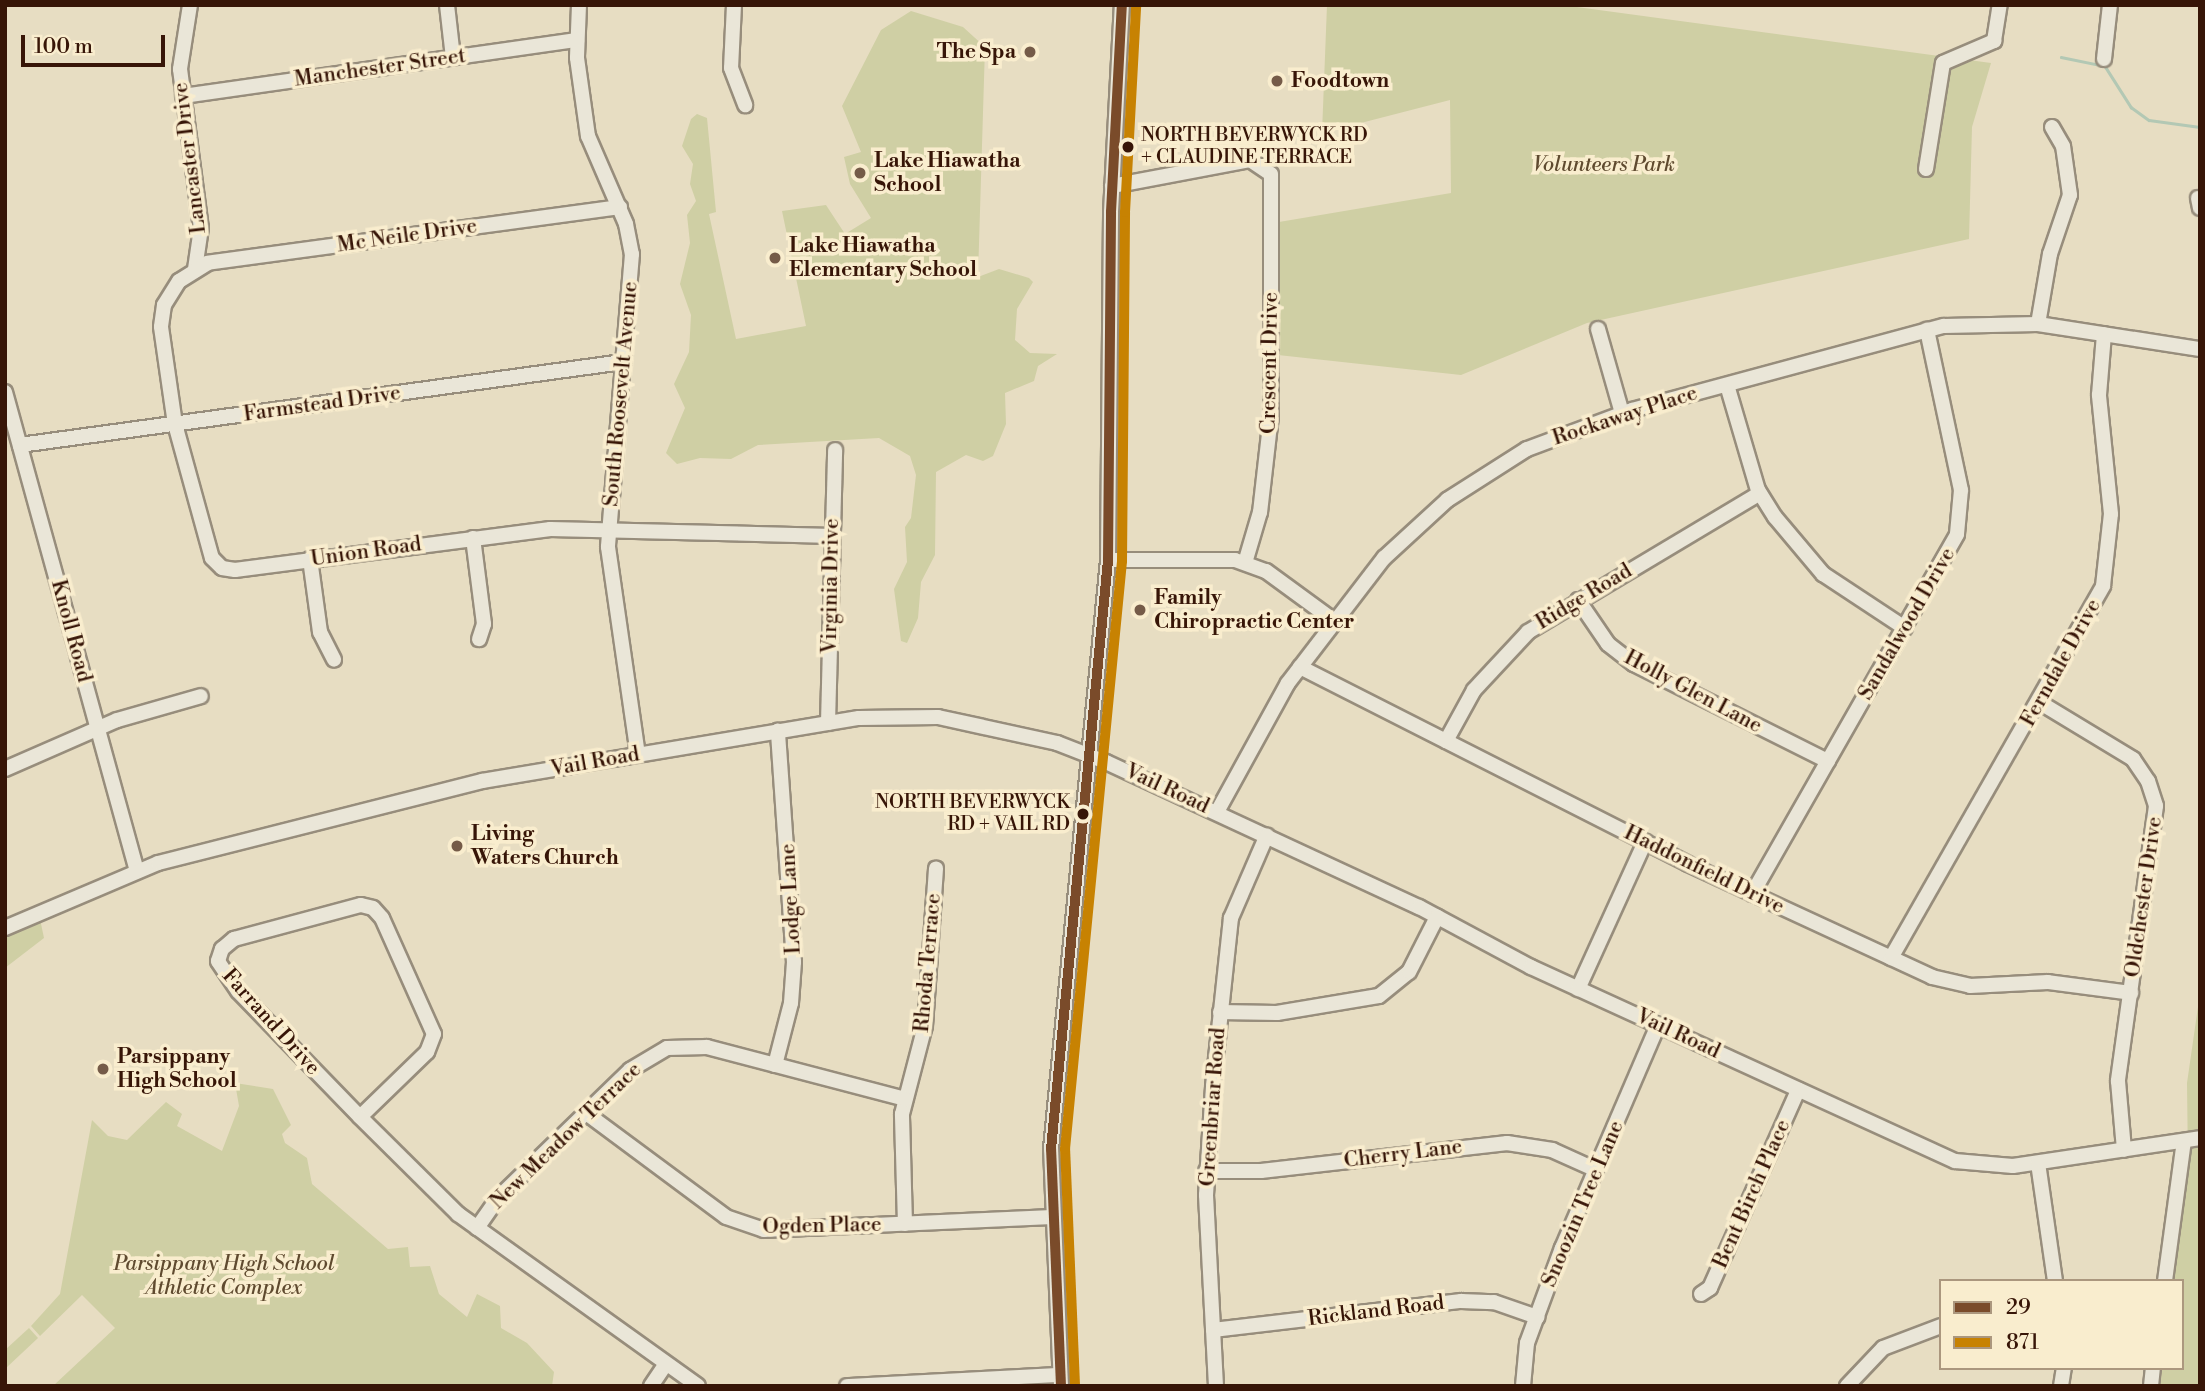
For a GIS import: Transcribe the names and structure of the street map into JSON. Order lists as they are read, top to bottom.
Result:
{
  "streets": {
    "street": [
      "Manchester Street",
      "Lancaster Drive",
      "Mc Neile Drive",
      "Crescent Drive",
      "South Roosevelt Avenue",
      "Farmstead Drive",
      "Rockaway Place",
      "Union Road",
      "Virginia Drive",
      "Ridge Road",
      "Sandalwood Drive",
      "Knoll Road",
      "Ferndale Drive",
      "Holly Glen Lane",
      "Vail Road",
      "Haddonfield Drive",
      "Oldchester Drive",
      "Lodge Lane",
      "Rhoda Terrace",
      "Farrand Drive",
      "Greenbriar Road",
      "New Meadow Terrace",
      "Cherry Lane",
      "Bent Birch Place",
      "Snoozin Tree Lane",
      "Ogden Place",
      "Rickland Road"
    ]
  },
  "crossings": [
    ["Manchester Street", "Lancaster Drive"],
    ["Manchester Street", "South Roosevelt Avenue"],
    ["Lancaster Drive", "Mc Neile Drive"],
    ["Lancaster Drive", "Union Road"],
    ["Mc Neile Drive", "South Roosevelt Avenue"],
    ["Mc Neile Drive", "Union Road"],
    ["South Roosevelt Avenue", "Farmstead Drive"],
    ["South Roosevelt Avenue", "Union Road"],
    ["South Roosevelt Avenue", "Vail Road"],
    ["Farmstead Drive", "Union Road"],
    ["Farmstead Drive", "Knoll Road"],
    ["Rockaway Place", "Sandalwood Drive"],
    ["Rockaway Place", "Ferndale Drive"],
    ["Rockaway Place", "Vail Road"],
    ["Rockaway Place", "Haddonfield Drive"],
    ["Union Road", "Virginia Drive"],
    ["Virginia Drive", "Vail Road"],
    ["Ridge Road", "Holly Glen Lane"],
    ["Ridge Road", "Haddonfield Drive"],
    ["Sandalwood Drive", "Holly Glen Lane"],
    ["Sandalwood Drive", "Haddonfield Drive"],
    ["Knoll Road", "Vail Road"],
    ["Ferndale Drive", "Haddonfield Drive"],
    ["Ferndale Drive", "Oldchester Drive"],
    ["Vail Road", "Oldchester Drive"],
    ["Vail Road", "Lodge Lane"],
    ["Vail Road", "Greenbriar Road"],
    ["Vail Road", "Bent Birch Place"],
    ["Vail Road", "Snoozin Tree Lane"],
    ["Haddonfield Drive", "Oldchester Drive"],
    ["Lodge Lane", "New Meadow Terrace"],
    ["Rhoda Terrace", "New Meadow Terrace"],
    ["Rhoda Terrace", "Ogden Place"],
    ["Farrand Drive", "New Meadow Terrace"],
    ["Greenbriar Road", "Cherry Lane"],
    ["Greenbriar Road", "Rickland Road"],
    ["New Meadow Terrace", "Ogden Place"],
    ["Cherry Lane", "Snoozin Tree Lane"],
    ["Snoozin Tree Lane", "Rickland Road"]
  ],
  "parks": ["Volunteers Park", "Parsippany High School Athletic Complex"],
  "places": [
    "The Spa",
    "Foodtown",
    "NORTH BEVERWYCK RD + CLAUDINE TERRACE",
    "Lake Hiawatha School",
    "Lake Hiawatha Elementary School",
    "Family Chiropractic Center",
    "NORTH BEVERWYCK RD + VAIL RD",
    "Living Waters Church",
    "Parsippany High School"
  ],
  "lines": ["transit line 29", "transit line 871"],
  "legend": ["29", "871"],
  "scale_bar": "100 m"
}
